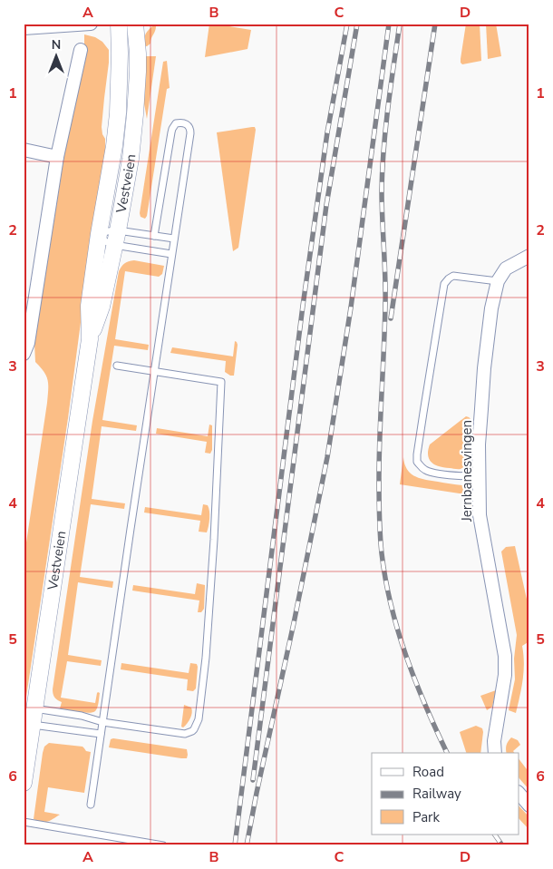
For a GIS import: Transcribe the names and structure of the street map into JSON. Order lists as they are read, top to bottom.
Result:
{
  "streets": {
    "street": ["Vestveien", "Jernbanesvingen"]
  },
  "legend": ["Road", "Railway", "Park"],
  "north": "top",
  "grid": {
    "columns": [
      "A",
      "B",
      "C",
      "D"
    ],
    "rows": [
      "1",
      "2",
      "3",
      "4",
      "5",
      "6"
    ]
  }
}
